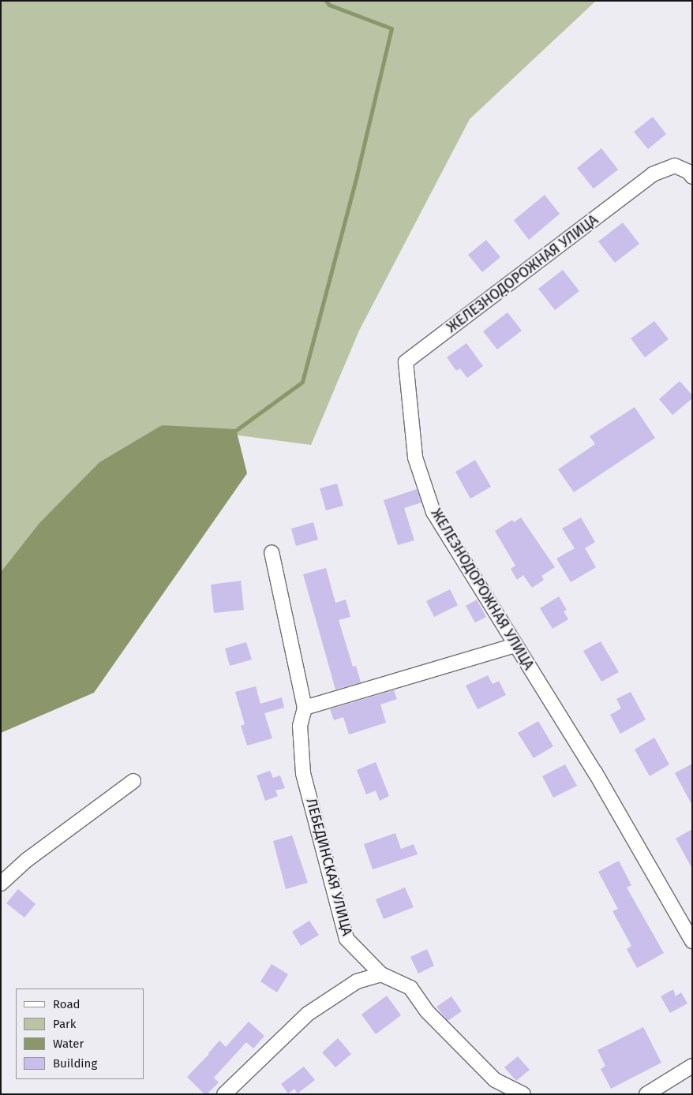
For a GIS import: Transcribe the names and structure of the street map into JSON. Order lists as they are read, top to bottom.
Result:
{
  "streets": {
    "street": ["ЖЕЛЕЗНОДОРОЖНАЯ УЛИЦА", "ЛЕБЕДИНСКАЯ УЛИЦА"]
  },
  "legend": [
    "Road",
    "Park",
    "Water",
    "Building"
  ]
}
